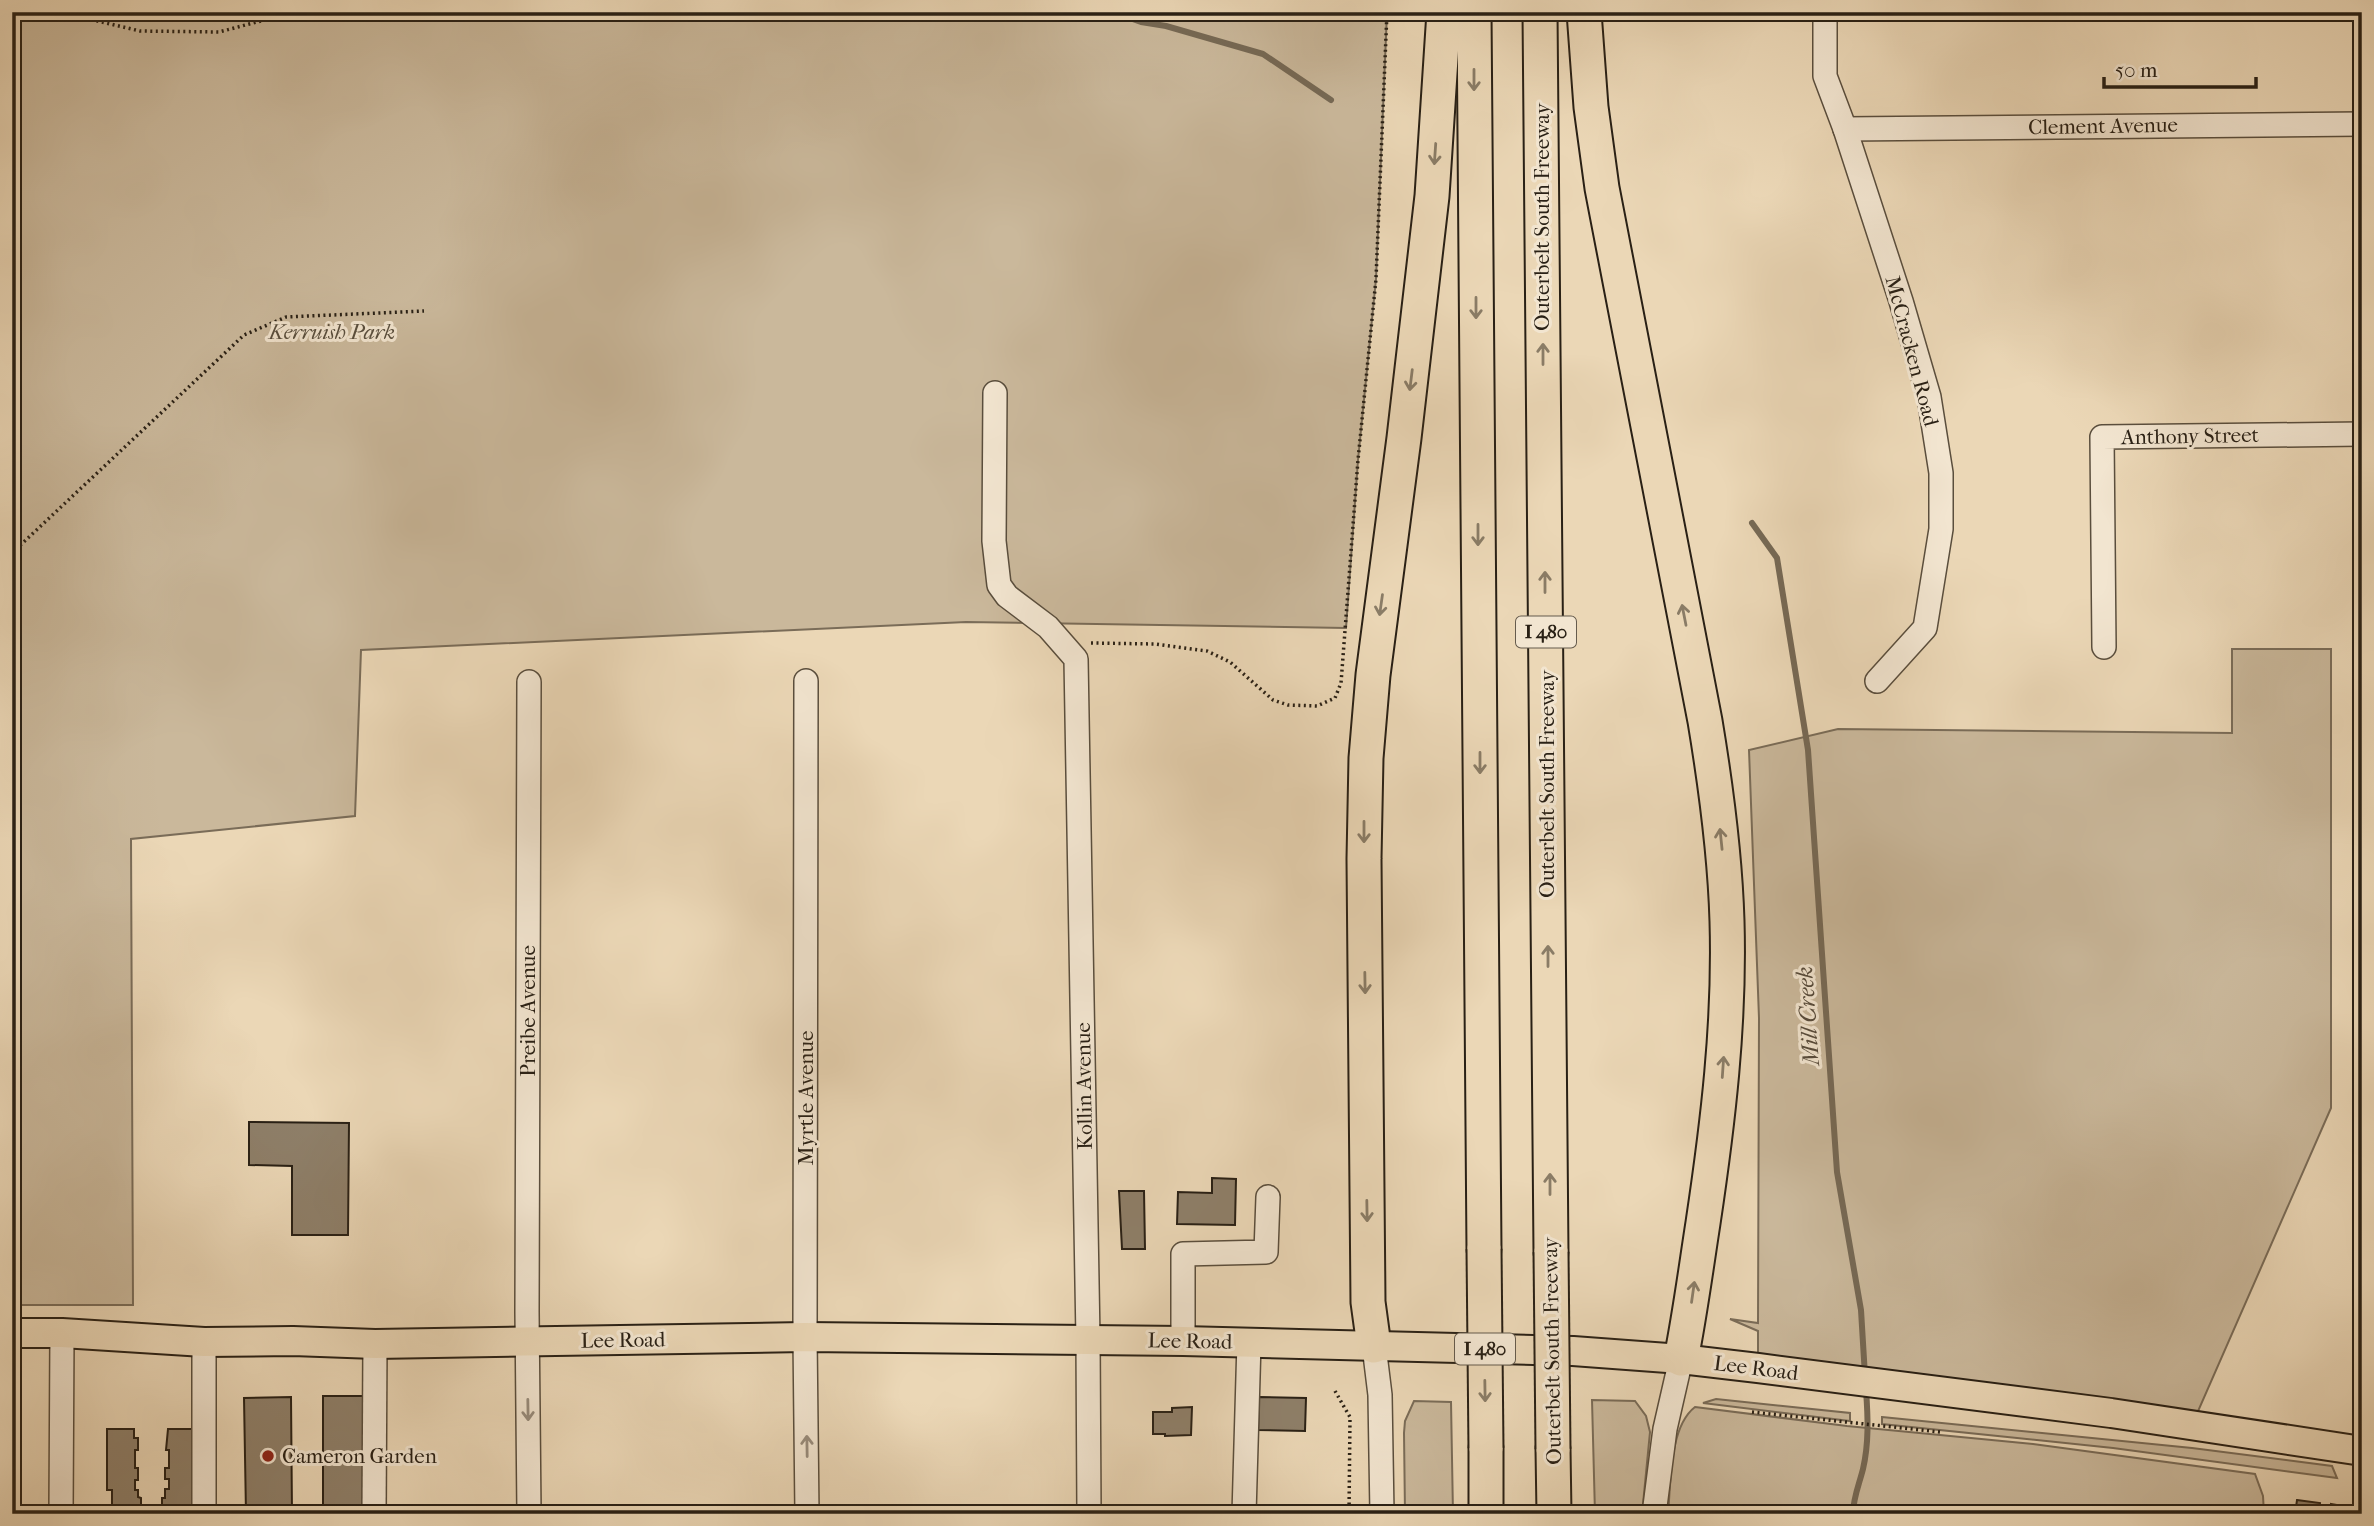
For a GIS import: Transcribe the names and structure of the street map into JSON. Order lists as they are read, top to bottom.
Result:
{
  "streets": {
    "highway": ["Outerbelt South Freeway", "I 480"],
    "main road": ["Lee Road"],
    "street": [
      "Clement Avenue",
      "McCracken Road",
      "Anthony Street",
      "Preibe Avenue",
      "Kollin Avenue",
      "Myrtle Avenue"
    ]
  },
  "crossings": [
    ["Clement Avenue", "McCracken Road"],
    ["Preibe Avenue", "Lee Road"],
    ["Kollin Avenue", "Lee Road"],
    ["Myrtle Avenue", "Lee Road"]
  ],
  "water": ["Mill Creek"],
  "parks": ["Kerruish Park"],
  "places": ["Cameron Garden"],
  "scale_bar": "50 m"
}
